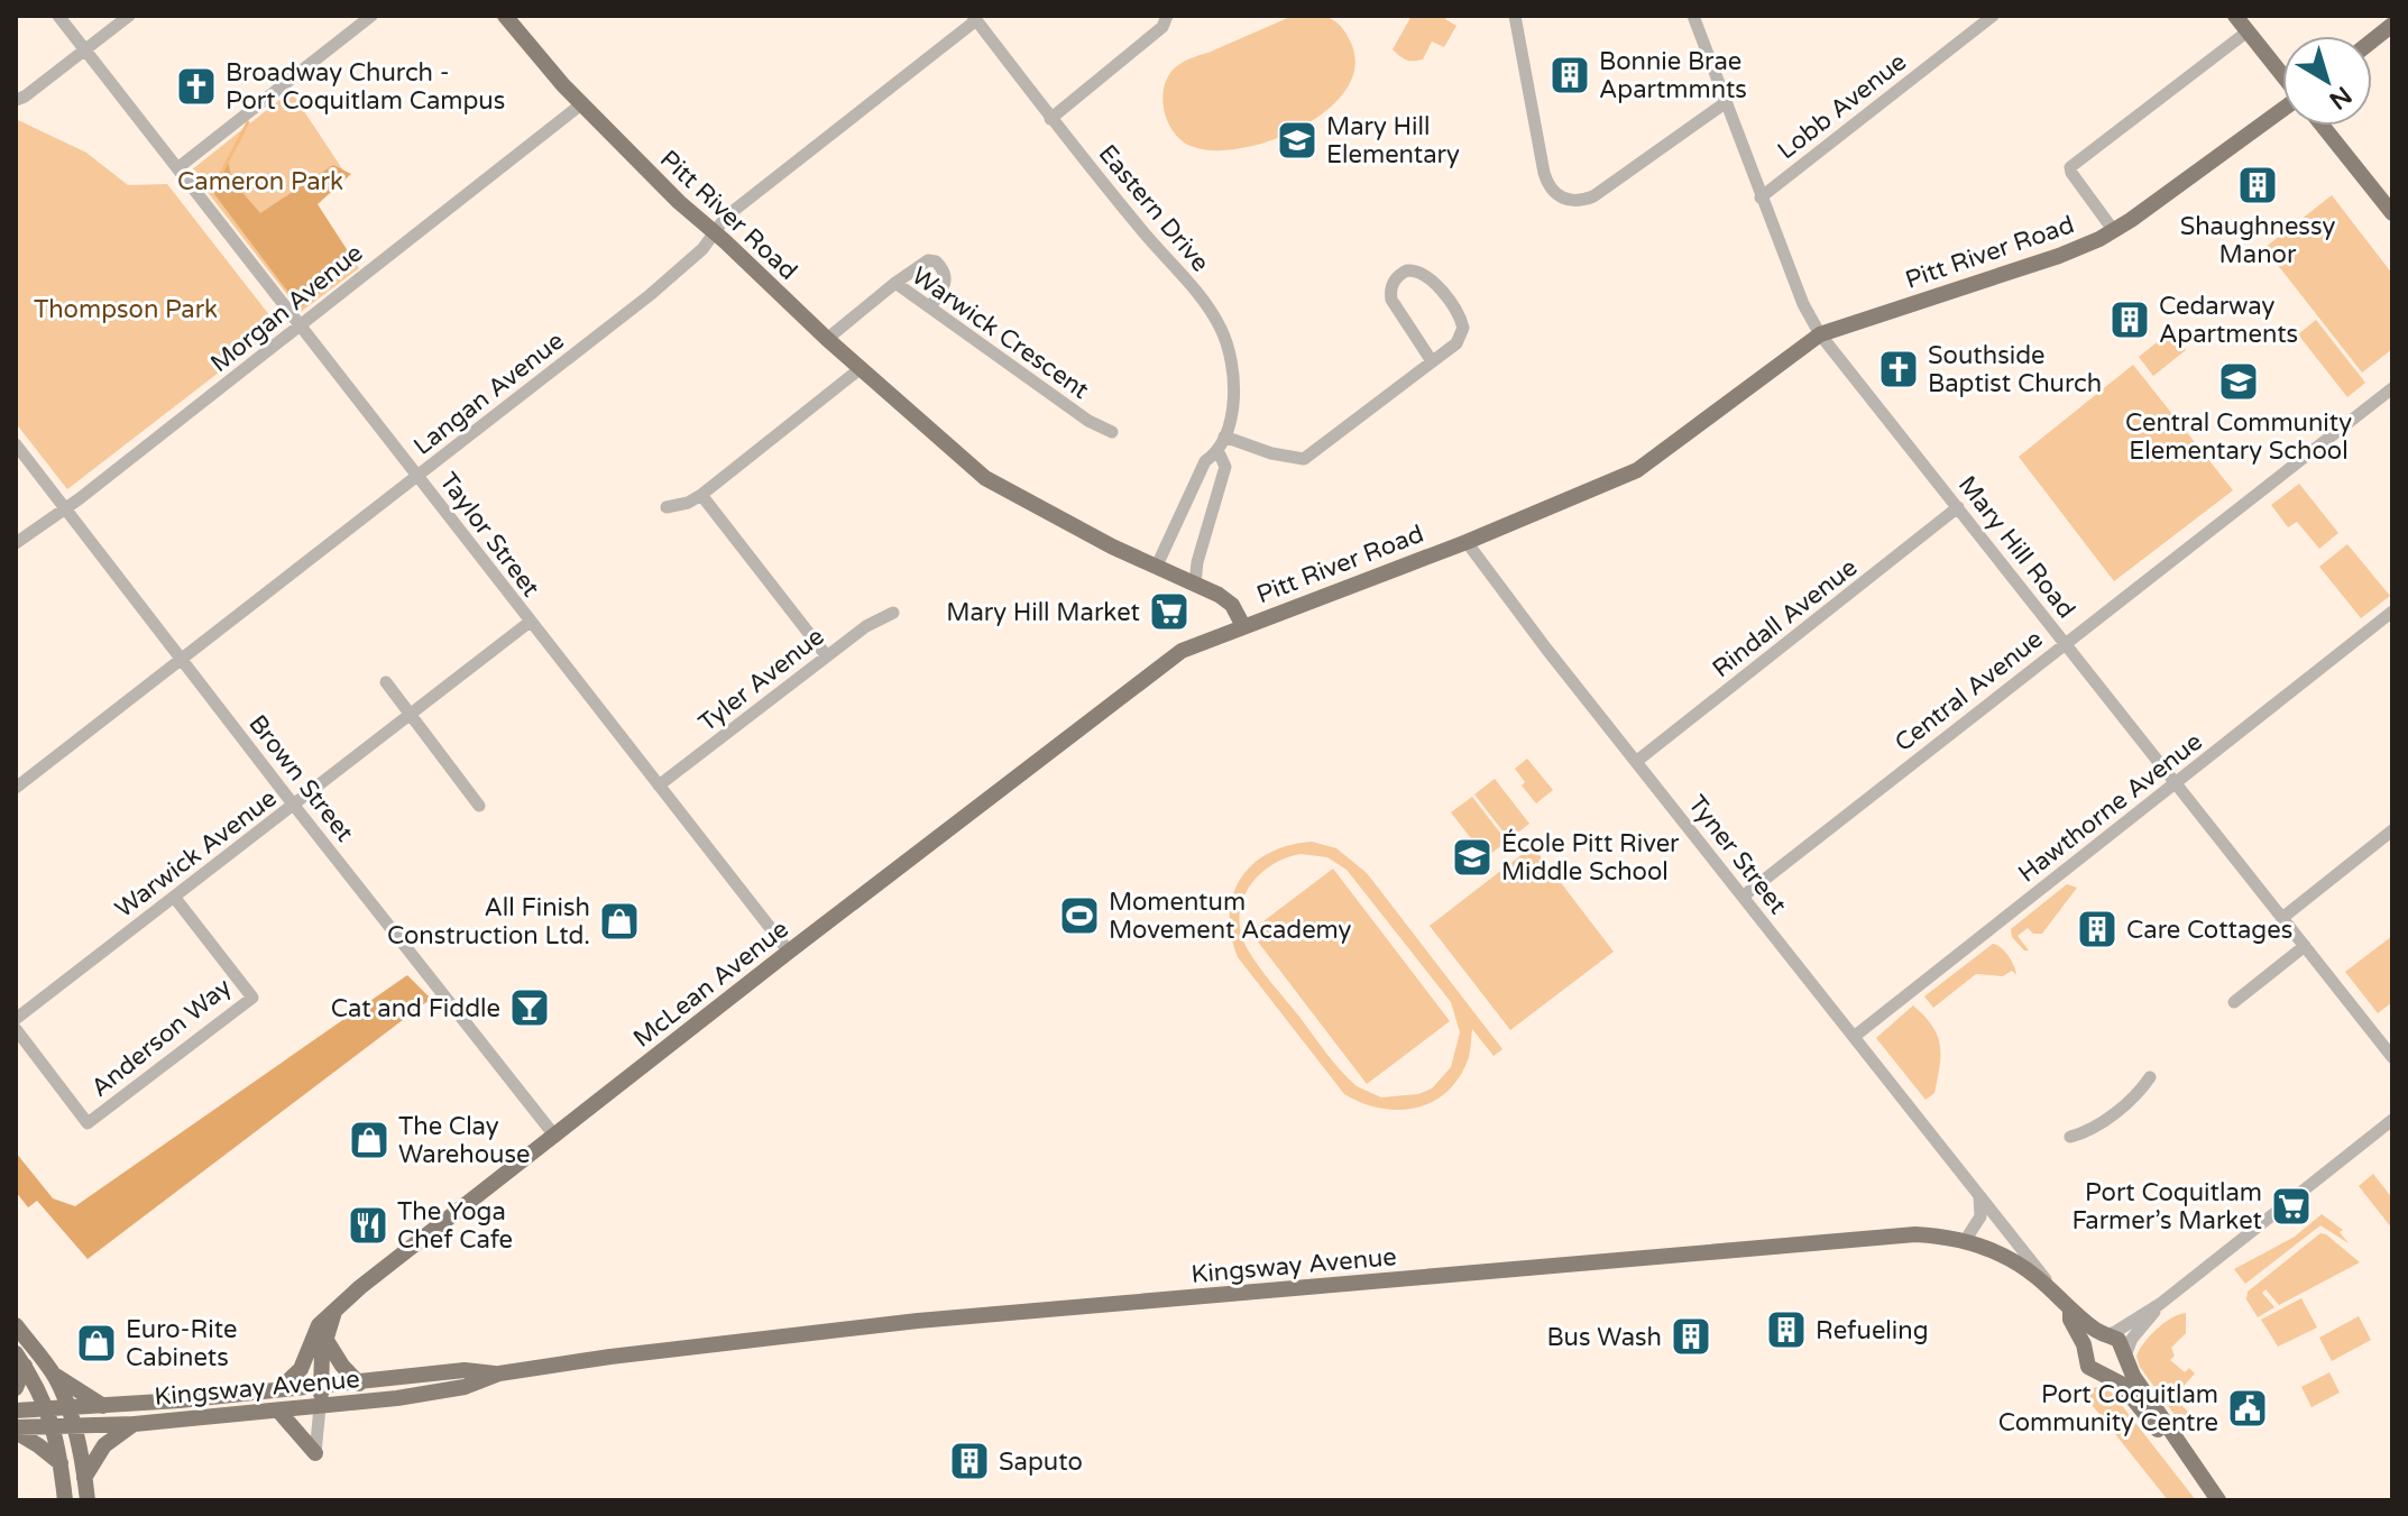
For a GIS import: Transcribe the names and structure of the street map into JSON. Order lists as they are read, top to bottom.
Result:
{
  "streets": {
    "main road": ["Pitt River Road", "McLean Avenue", "Kingsway Avenue"],
    "street": [
      "Lobb Avenue",
      "Eastern Drive",
      "Morgan Avenue",
      "Warwick Crescent",
      "Langan Avenue",
      "Taylor Street",
      "Mary Hill Road",
      "Rindall Avenue",
      "Tyler Avenue",
      "Central Avenue",
      "Brown Street",
      "Hawthorne Avenue",
      "Warwick Avenue",
      "Tyner Street",
      "Anderson Way"
    ]
  },
  "crossings": [
    ["Lobb Avenue", "Mary Hill Road"],
    ["Eastern Drive", "Pitt River Road"],
    ["Eastern Drive", "Langan Avenue"],
    ["Pitt River Road", "Morgan Avenue"],
    ["Pitt River Road", "Warwick Crescent"],
    ["Pitt River Road", "Langan Avenue"],
    ["Pitt River Road", "Mary Hill Road"],
    ["Pitt River Road", "Tyner Street"],
    ["Pitt River Road", "McLean Avenue"],
    ["Morgan Avenue", "Taylor Street"],
    ["Morgan Avenue", "Brown Street"],
    ["Langan Avenue", "Taylor Street"],
    ["Langan Avenue", "Brown Street"],
    ["Taylor Street", "Tyler Avenue"],
    ["Taylor Street", "Warwick Avenue"],
    ["Taylor Street", "McLean Avenue"],
    ["Mary Hill Road", "Rindall Avenue"],
    ["Mary Hill Road", "Central Avenue"],
    ["Mary Hill Road", "Hawthorne Avenue"],
    ["Rindall Avenue", "Tyner Street"],
    ["Central Avenue", "Tyner Street"],
    ["Brown Street", "Warwick Avenue"],
    ["Brown Street", "McLean Avenue"],
    ["Hawthorne Avenue", "Tyner Street"],
    ["Warwick Avenue", "Anderson Way"],
    ["Tyner Street", "Kingsway Avenue"],
    ["McLean Avenue", "Kingsway Avenue"]
  ],
  "parks": ["Cameron Park", "Thompson Park"],
  "places": {
    "building": [
      "Bonnie Brae Apartmmnts",
      "Shaughnessy Manor",
      "Cedarway Apartments",
      "Care Cottages",
      "Refueling",
      "Bus Wash",
      "Saputo"
    ],
    "church": ["Broadway Church - Port Coquitlam Campus", "Southside Baptist Church"],
    "school or university": ["Mary Hill Elementary", "Central Community Elementary School", "École Pitt River Middle School"],
    "supermarket": ["Mary Hill Market", "Port Coquitlam Farmer’s Market"],
    "sports": ["Momentum Movement Academy"],
    "shop": ["All Finish Construction Ltd.", "The Clay Warehouse", "Euro-Rite Cabinets"],
    "bar": ["Cat and Fiddle"],
    "restaurant": ["The Yoga Chef Cafe"],
    "public building": ["Port Coquitlam Community Centre"]
  },
  "north": "bottom right"
}
